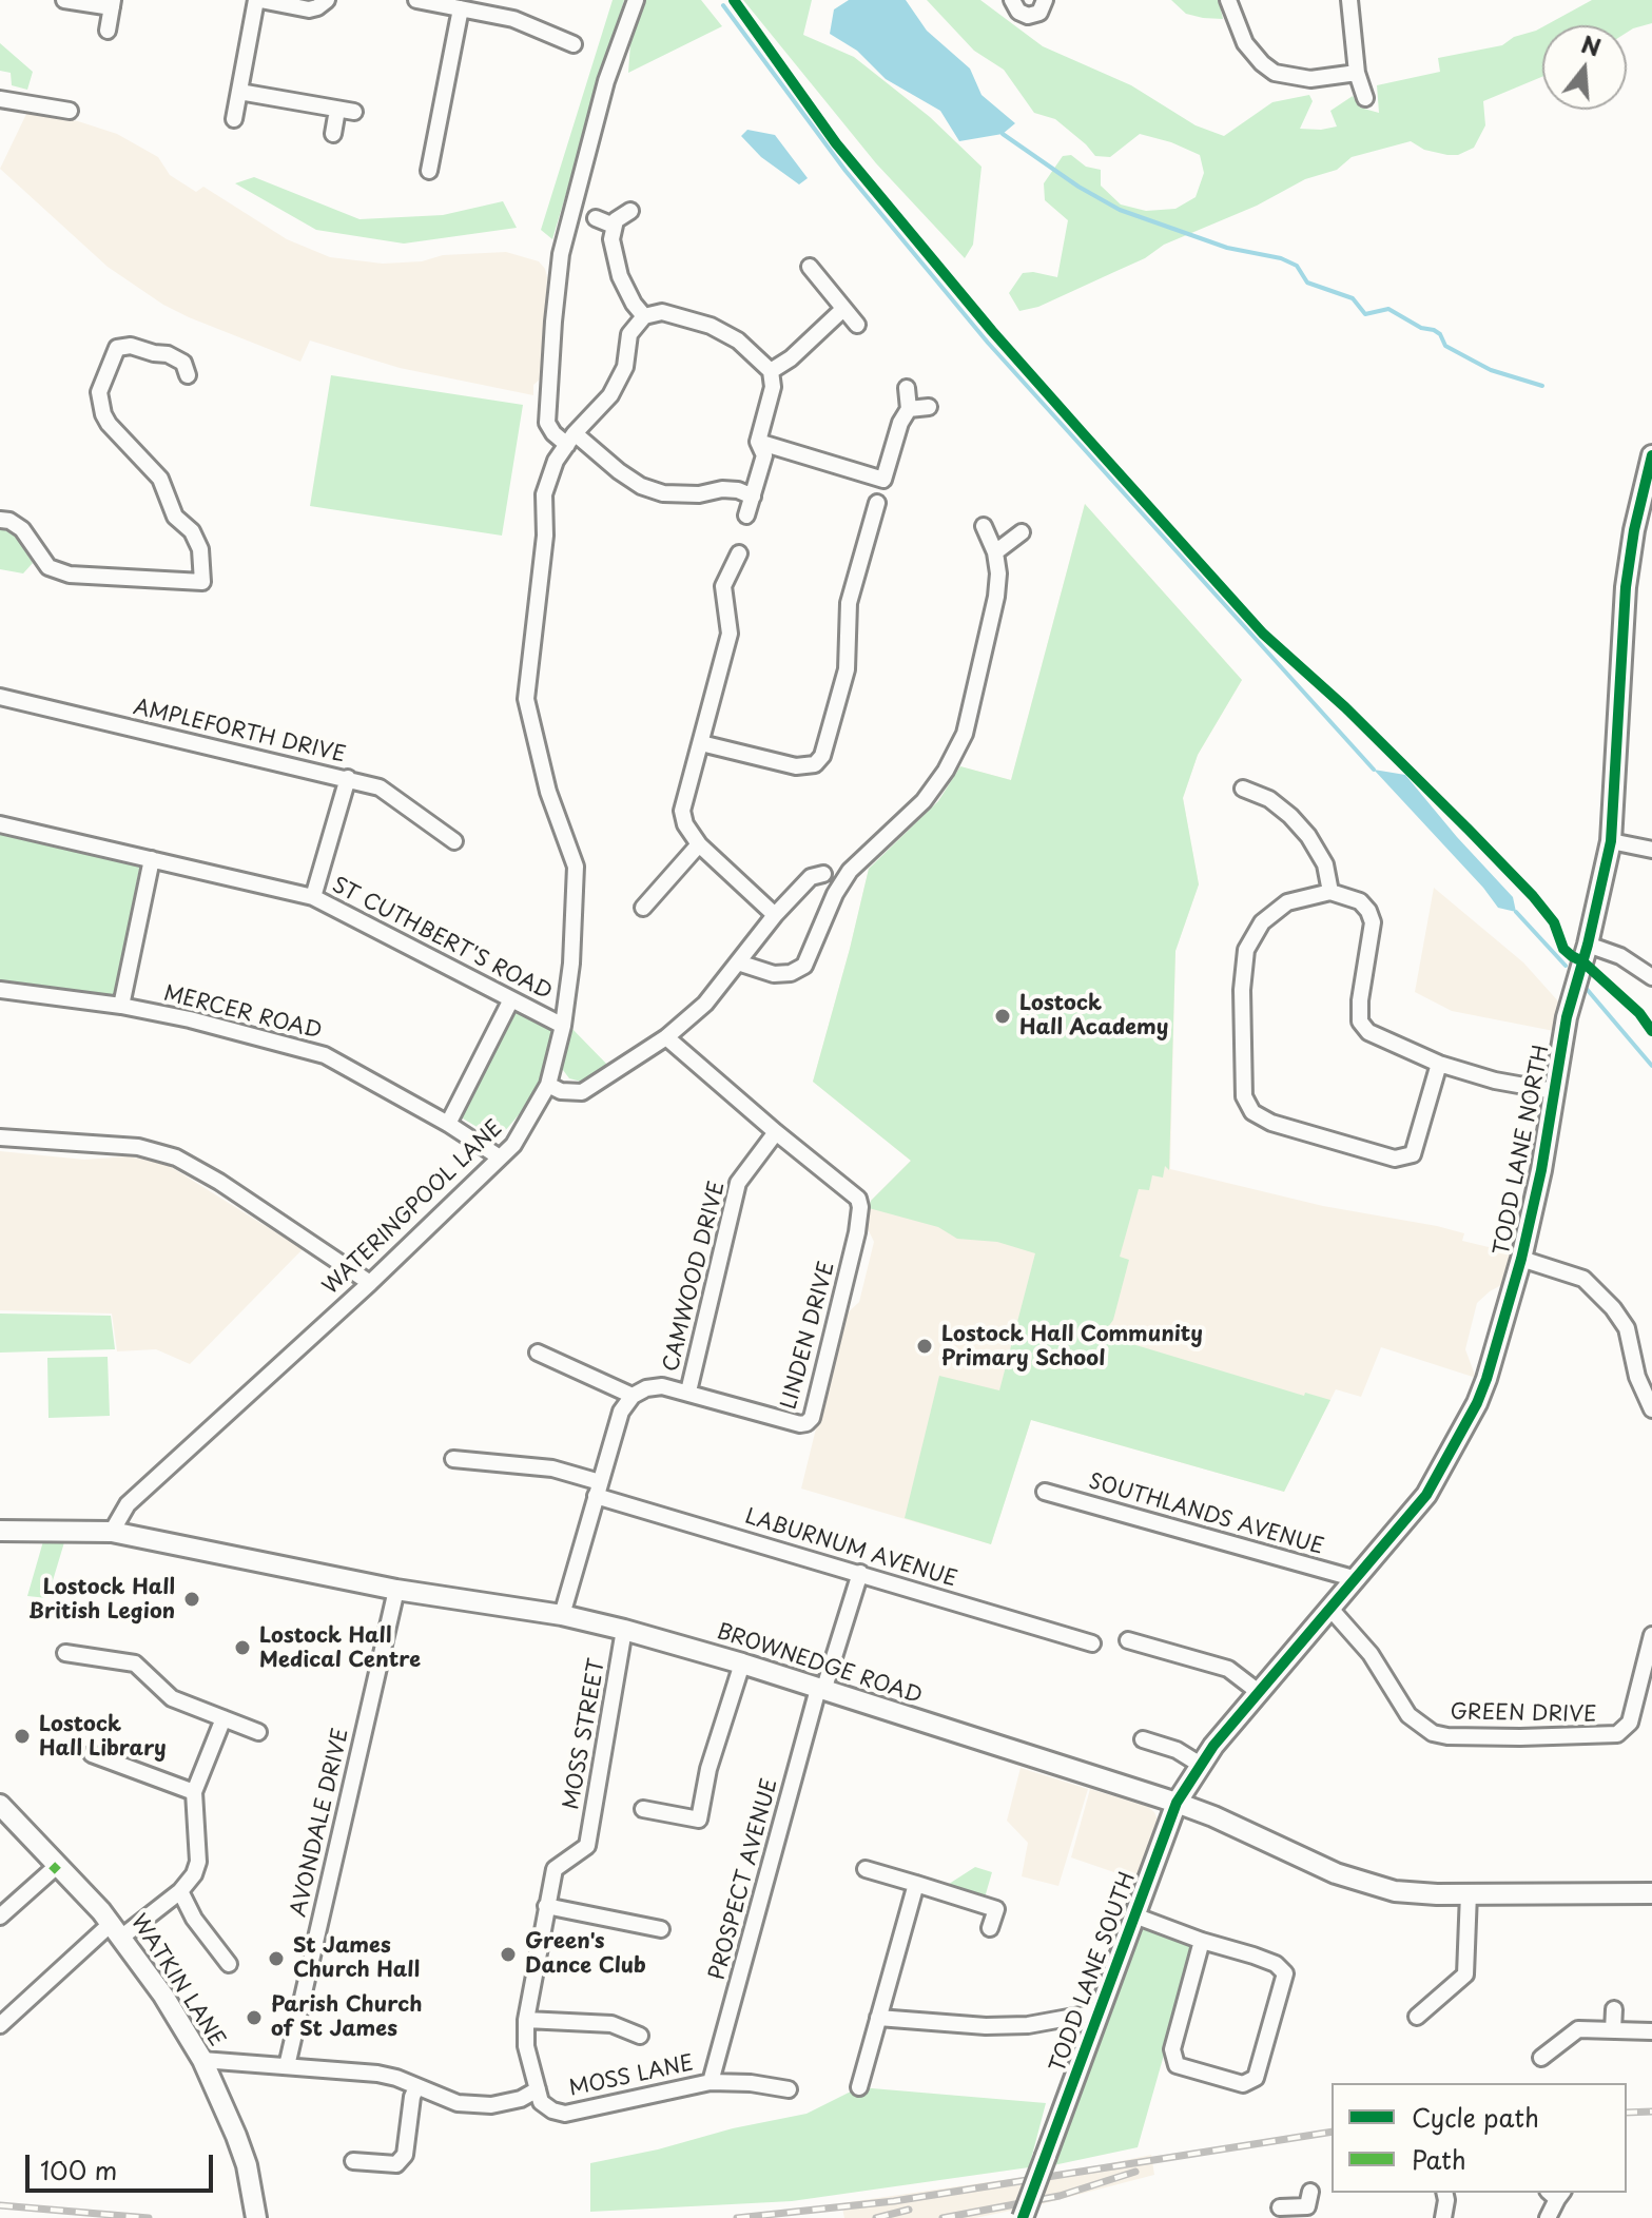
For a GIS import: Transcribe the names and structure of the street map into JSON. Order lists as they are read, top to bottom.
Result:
{
  "streets": {
    "main road": [
      "TODD LANE NORTH",
      "BROWNEDGE ROAD",
      "TODD LANE SOUTH",
      "WATKIN LANE"
    ],
    "street": [
      "AMPLEFORTH DRIVE",
      "ST CUTHBERT'S ROAD",
      "MERCER ROAD",
      "WATERINGPOOL LANE",
      "CAMWOOD DRIVE",
      "LINDEN DRIVE",
      "SOUTHLANDS AVENUE",
      "LABURNUM AVENUE",
      "GREEN DRIVE",
      "MOSS STREET",
      "AVONDALE DRIVE",
      "PROSPECT AVENUE",
      "MOSS LANE"
    ]
  },
  "crossings": [
    ["ST CUTHBERT'S ROAD", "WATERINGPOOL LANE"],
    ["MERCER ROAD", "WATERINGPOOL LANE"],
    ["TODD LANE NORTH", "SOUTHLANDS AVENUE"],
    ["TODD LANE NORTH", "BROWNEDGE ROAD"],
    ["TODD LANE NORTH", "GREEN DRIVE"],
    ["TODD LANE NORTH", "TODD LANE SOUTH"],
    ["WATERINGPOOL LANE", "BROWNEDGE ROAD"],
    ["CAMWOOD DRIVE", "LINDEN DRIVE"],
    ["LABURNUM AVENUE", "PROSPECT AVENUE"],
    ["BROWNEDGE ROAD", "MOSS STREET"],
    ["BROWNEDGE ROAD", "AVONDALE DRIVE"],
    ["BROWNEDGE ROAD", "PROSPECT AVENUE"],
    ["BROWNEDGE ROAD", "TODD LANE SOUTH"],
    ["AVONDALE DRIVE", "MOSS LANE"],
    ["PROSPECT AVENUE", "MOSS LANE"],
    ["WATKIN LANE", "MOSS LANE"]
  ],
  "places": [
    "Lostock Hall Academy",
    "Lostock Hall Community Primary School",
    "Lostock Hall British Legion",
    "Lostock Hall Medical Centre",
    "Lostock Hall Library",
    "Green's Dance Club",
    "St James Church Hall",
    "Parish Church of St James"
  ],
  "legend": ["Cycle path", "Path"],
  "scale_bar": "100 m",
  "north": "top"
}
